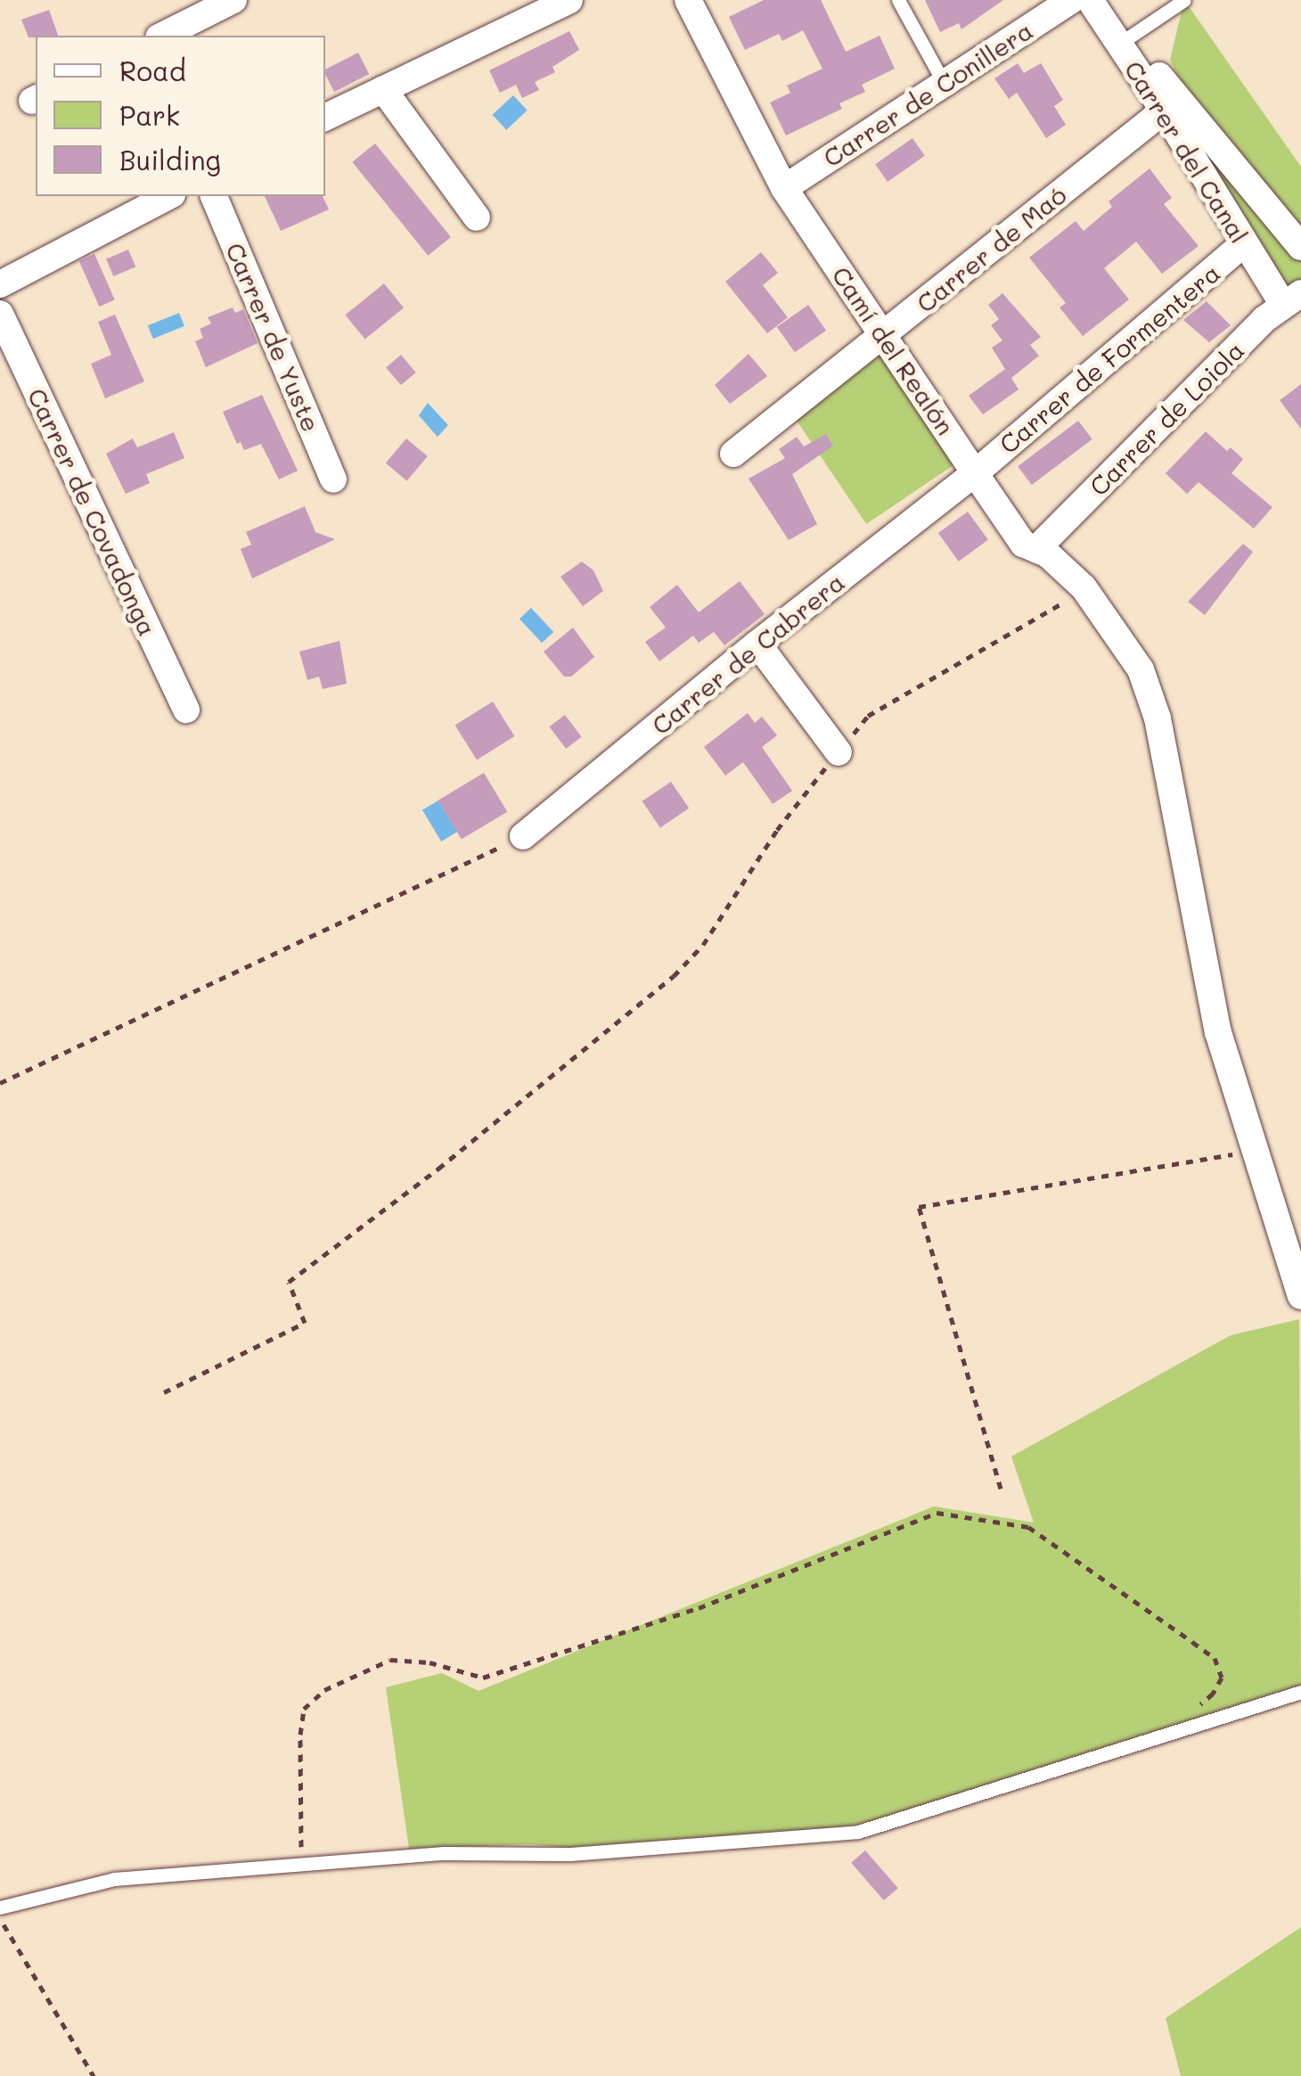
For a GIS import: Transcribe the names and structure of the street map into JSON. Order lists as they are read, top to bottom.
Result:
{
  "streets": {
    "street": [
      "Carrer de Conillera",
      "Carrer del Canal",
      "Carrer de Maó",
      "Carrer de Yuste",
      "Camí del Realón",
      "Carrer de Formentera",
      "Carrer de Loiola",
      "Carrer de Covadonga",
      "Carrer de Cabrera"
    ]
  },
  "crossings": [
    ["Carrer de Conillera", "Camí del Realón"],
    ["Carrer del Canal", "Carrer de Maó"],
    ["Carrer del Canal", "Carrer de Formentera"],
    ["Carrer del Canal", "Carrer de Loiola"],
    ["Carrer de Maó", "Camí del Realón"],
    ["Camí del Realón", "Carrer de Formentera"],
    ["Camí del Realón", "Carrer de Loiola"],
    ["Camí del Realón", "Carrer de Cabrera"],
    ["Carrer de Formentera", "Carrer de Cabrera"]
  ],
  "legend": ["Road", "Park", "Building"]
}
